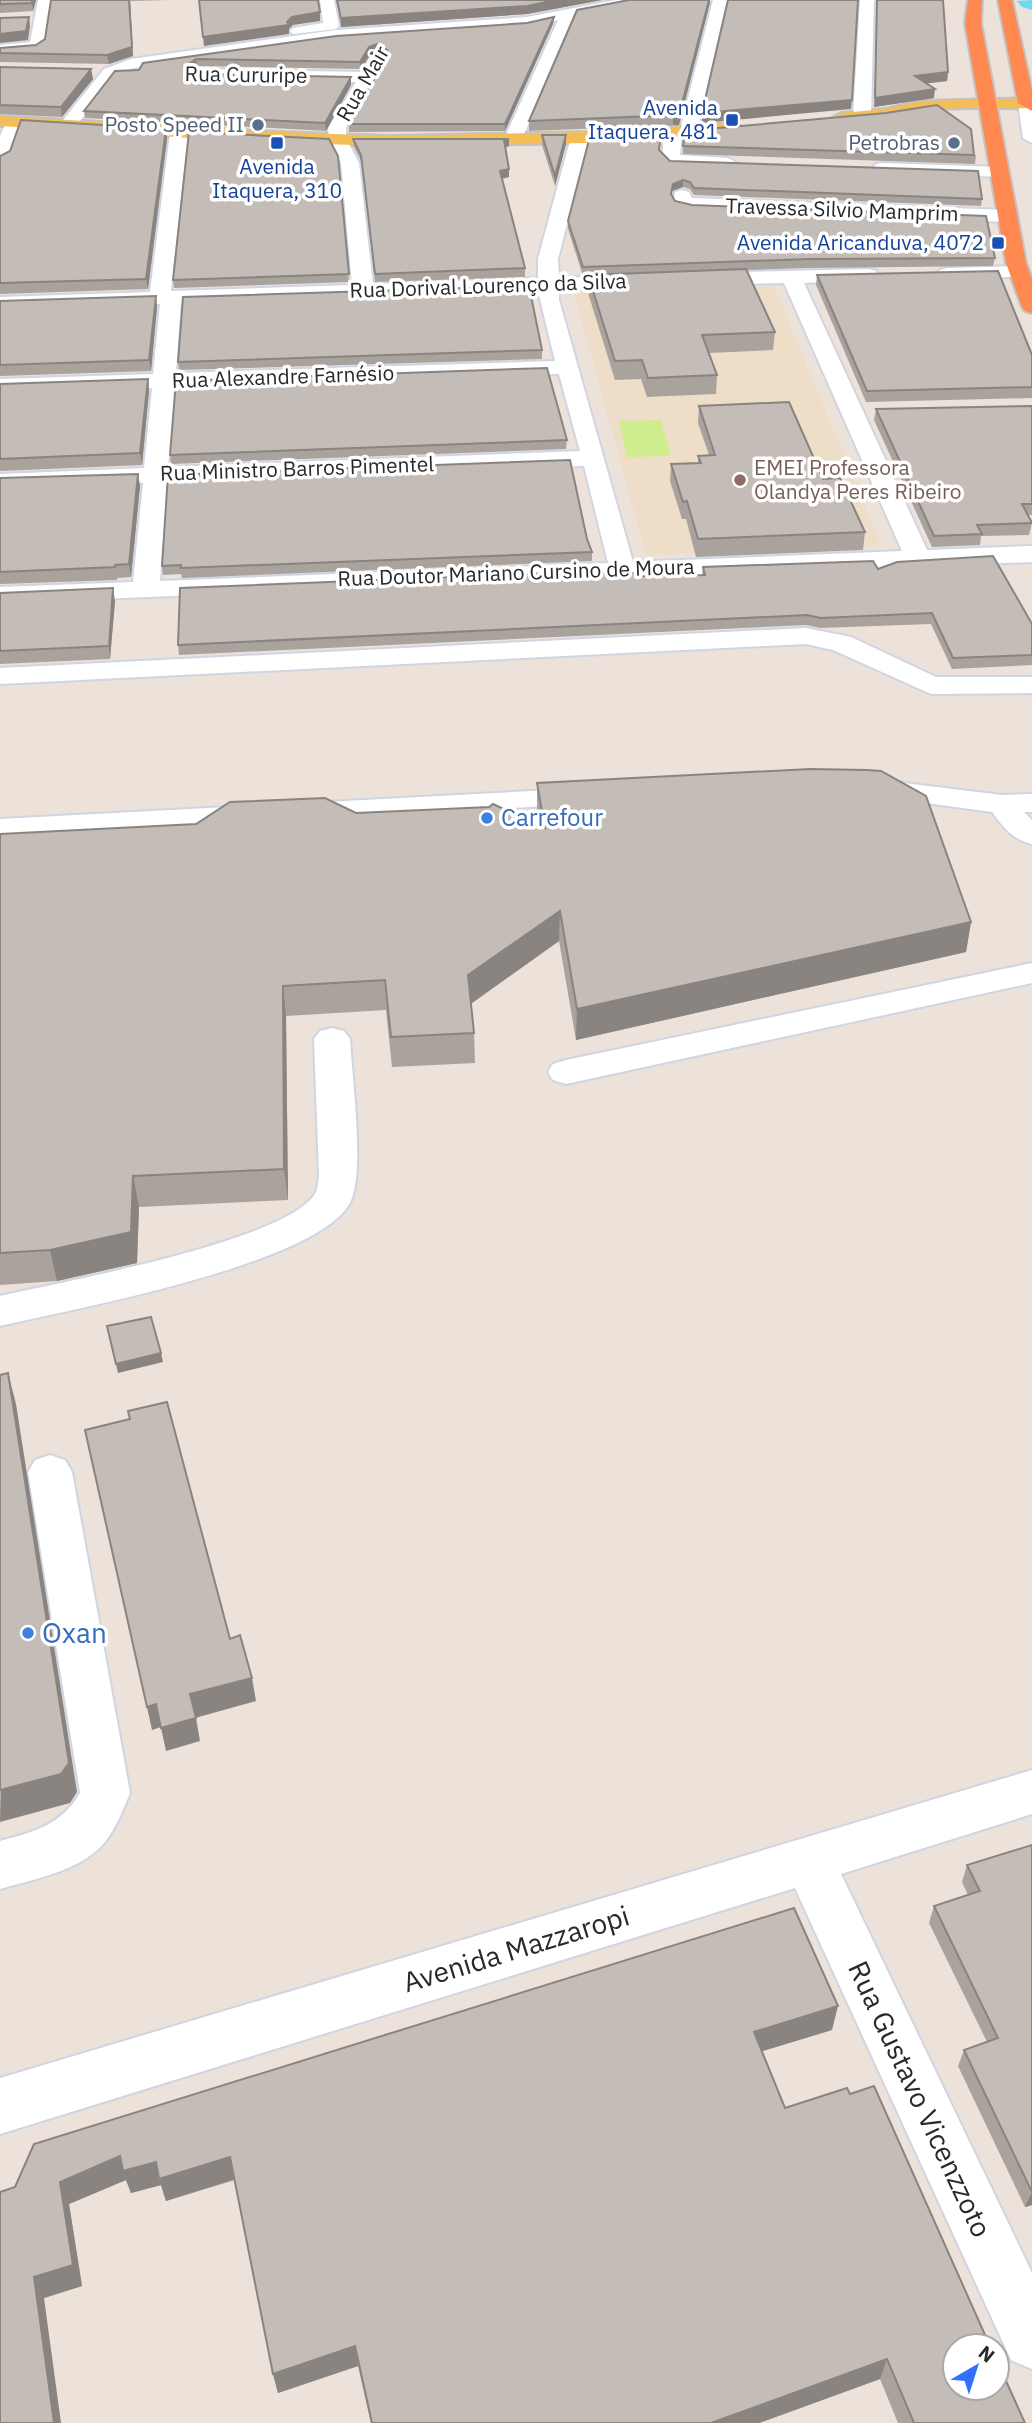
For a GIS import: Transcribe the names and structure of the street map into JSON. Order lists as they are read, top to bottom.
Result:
{
  "streets": {
    "street": [
      "Rua Cururipe",
      "Rua Mair",
      "Travessa Silvio Mamprim",
      "Rua Dorival Lourenço da Silva",
      "Rua Alexandre Farnésio",
      "Rua Ministro Barros Pimentel",
      "Rua Doutor Mariano Cursino de Moura",
      "Avenida Mazzaropi",
      "Rua Gustavo Vicenzzoto"
    ]
  },
  "crossings": [
    ["Rua Cururipe", "Rua Mair"],
    ["Avenida Mazzaropi", "Rua Gustavo Vicenzzoto"]
  ],
  "places": {
    "transit": ["Avenida Itaquera, 481", "Avenida Itaquera, 310", "Avenida Aricanduva, 4072"],
    "other": [
      "Posto Speed II",
      "Petrobras",
      "EMEI Professora Olandya Peres Ribeiro",
      "Carrefour",
      "Oxan"
    ]
  },
  "north": "top right"
}
